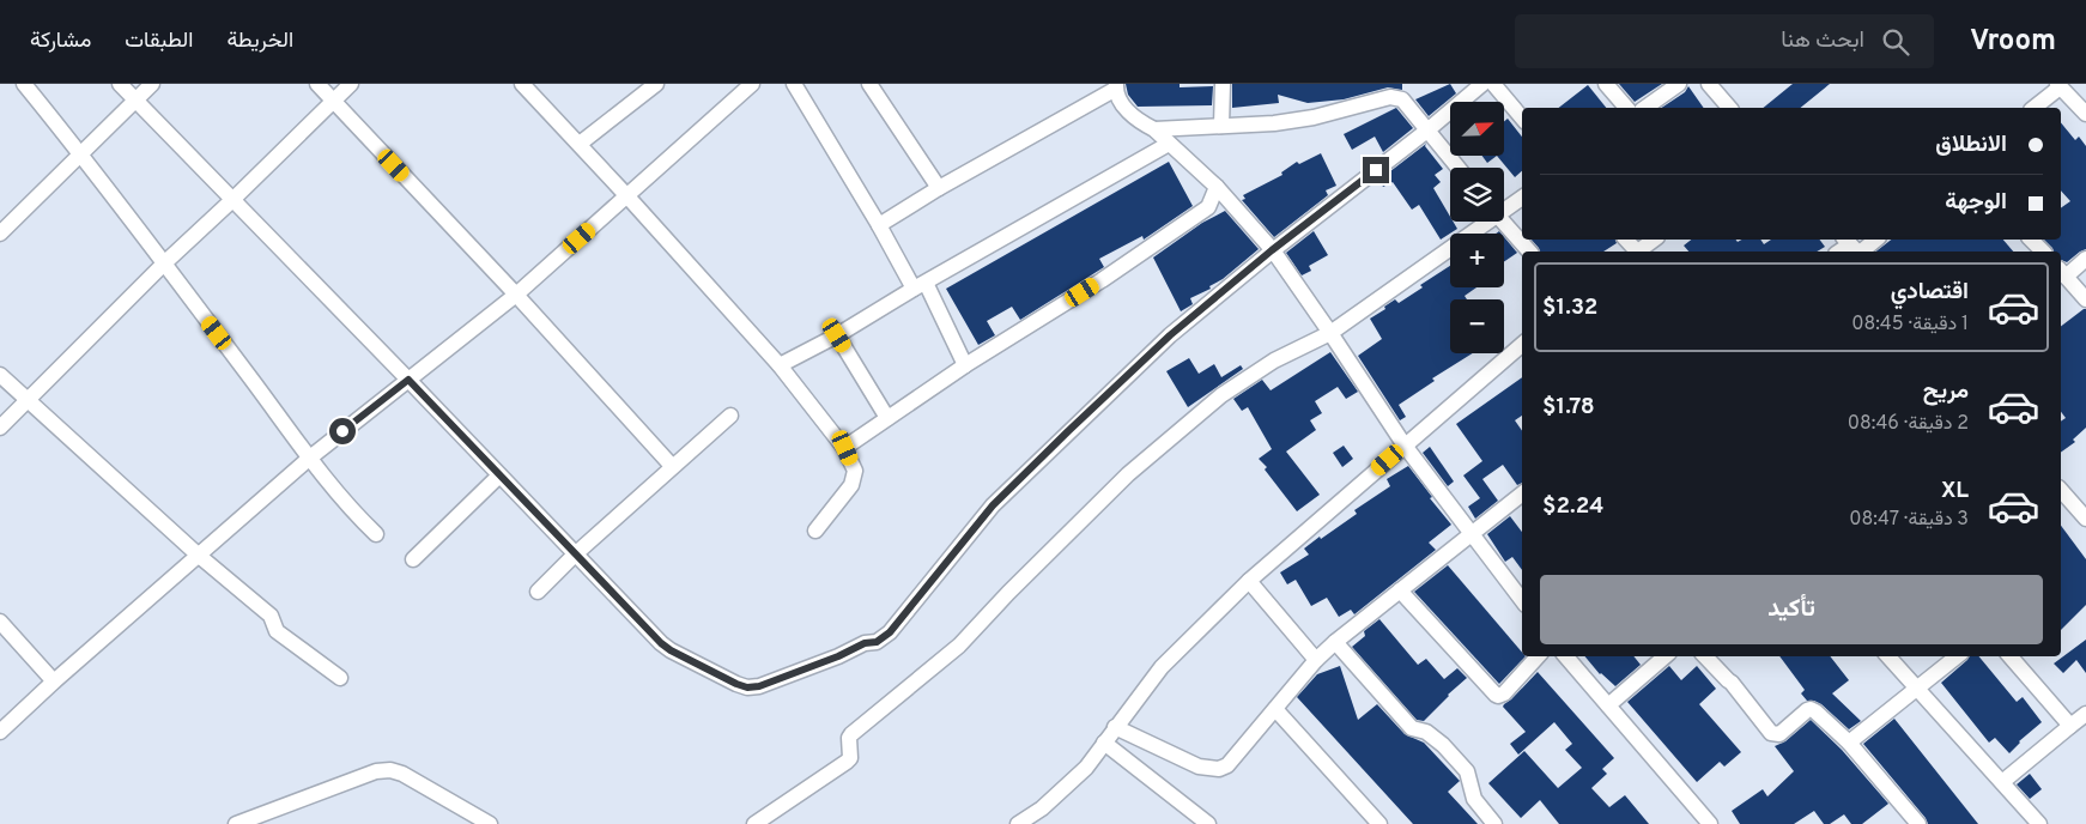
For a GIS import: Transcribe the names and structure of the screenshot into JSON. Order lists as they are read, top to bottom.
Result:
{
  "north": "top right",
  "page": {
    "header": "Vroom",
    "search": "ابحث هنا",
    "nav": ["الخريطة", "الطبقات", "مشاركة"],
    "map_buttons": ["+", "−"],
    "banner": ["الانطلاق", "الوجهة"],
    "list": [
      {
        "name": "اقتصادي",
        "note": "1 دقيقة · 08:45",
        "value": "$1.32"
      },
      {
        "name": "مريح",
        "note": "2 دقيقة · 08:46",
        "value": "$1.78"
      },
      {
        "name": "XL",
        "note": "3 دقيقة · 08:47",
        "value": "$2.24"
      }
    ],
    "buttons": "تأكيد"
  }
}
